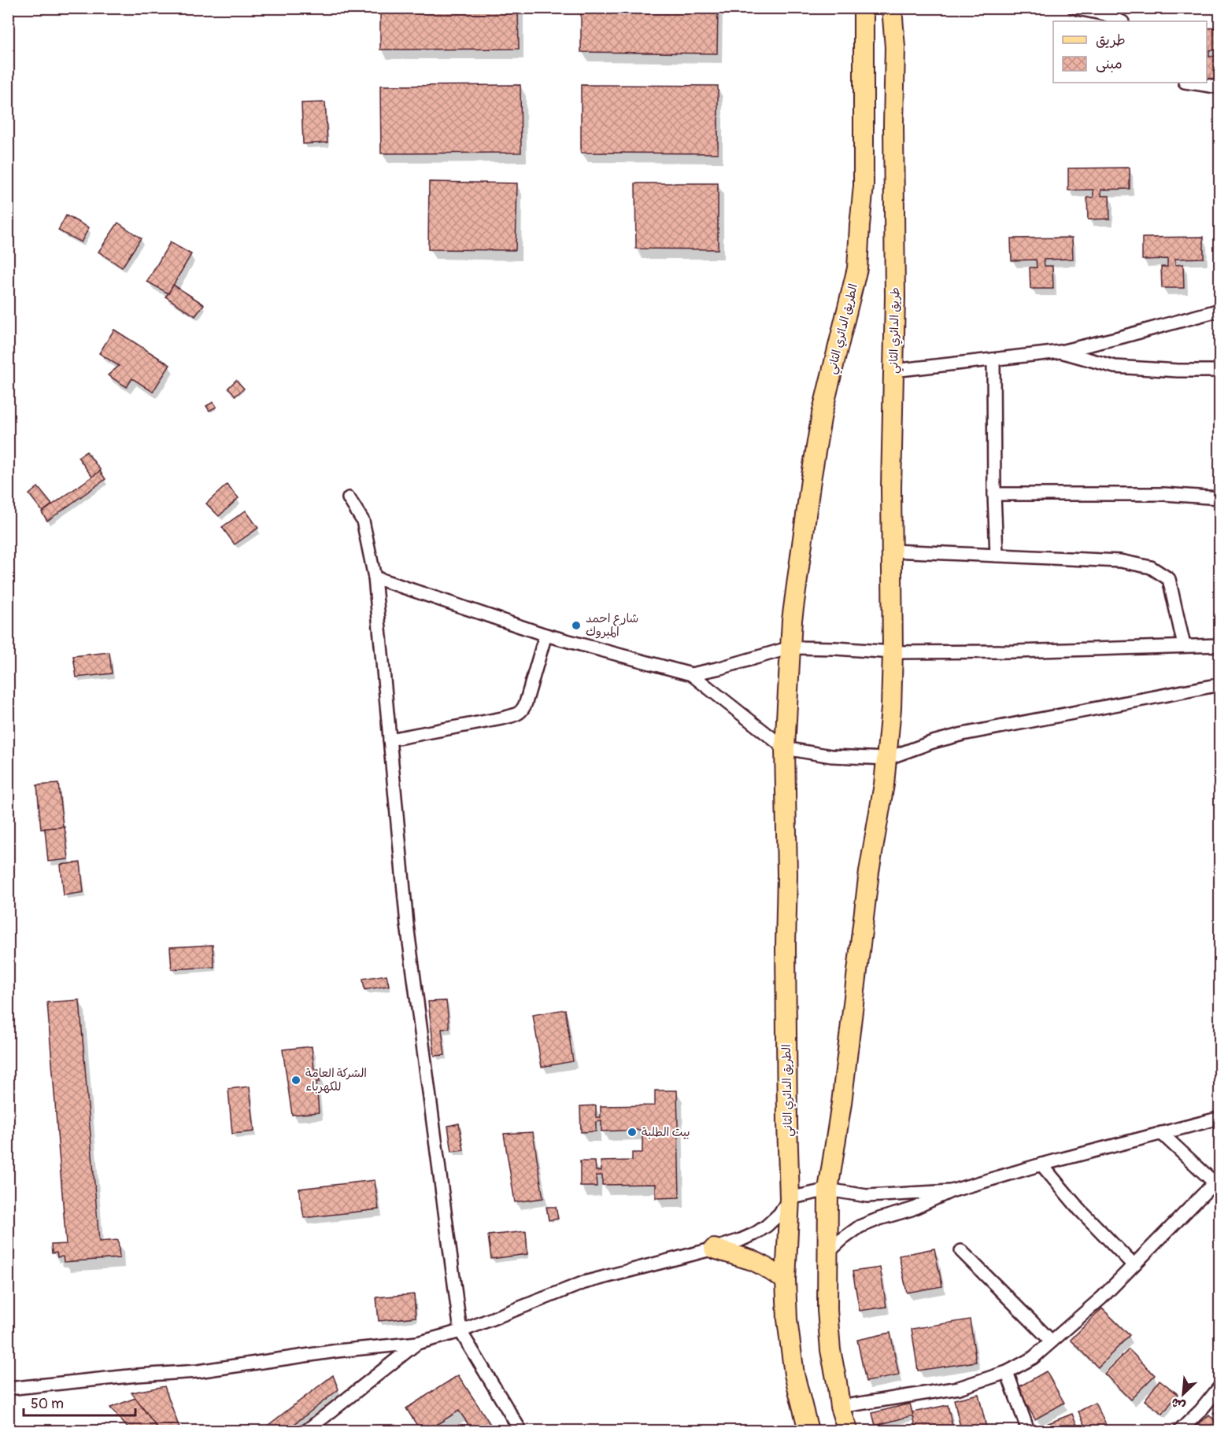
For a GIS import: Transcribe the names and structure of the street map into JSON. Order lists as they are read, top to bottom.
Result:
{
  "streets": {
    "main road": ["الطريق الدائري الثاني", "طريق الدائري الثاني"]
  },
  "places": ["شارع احمد المبروك", "الشركة العامة للكهرباء", "بيت الطلبة"],
  "legend": ["طريق", "مبنى"],
  "scale_bar": "50 m",
  "north": "bottom left"
}
